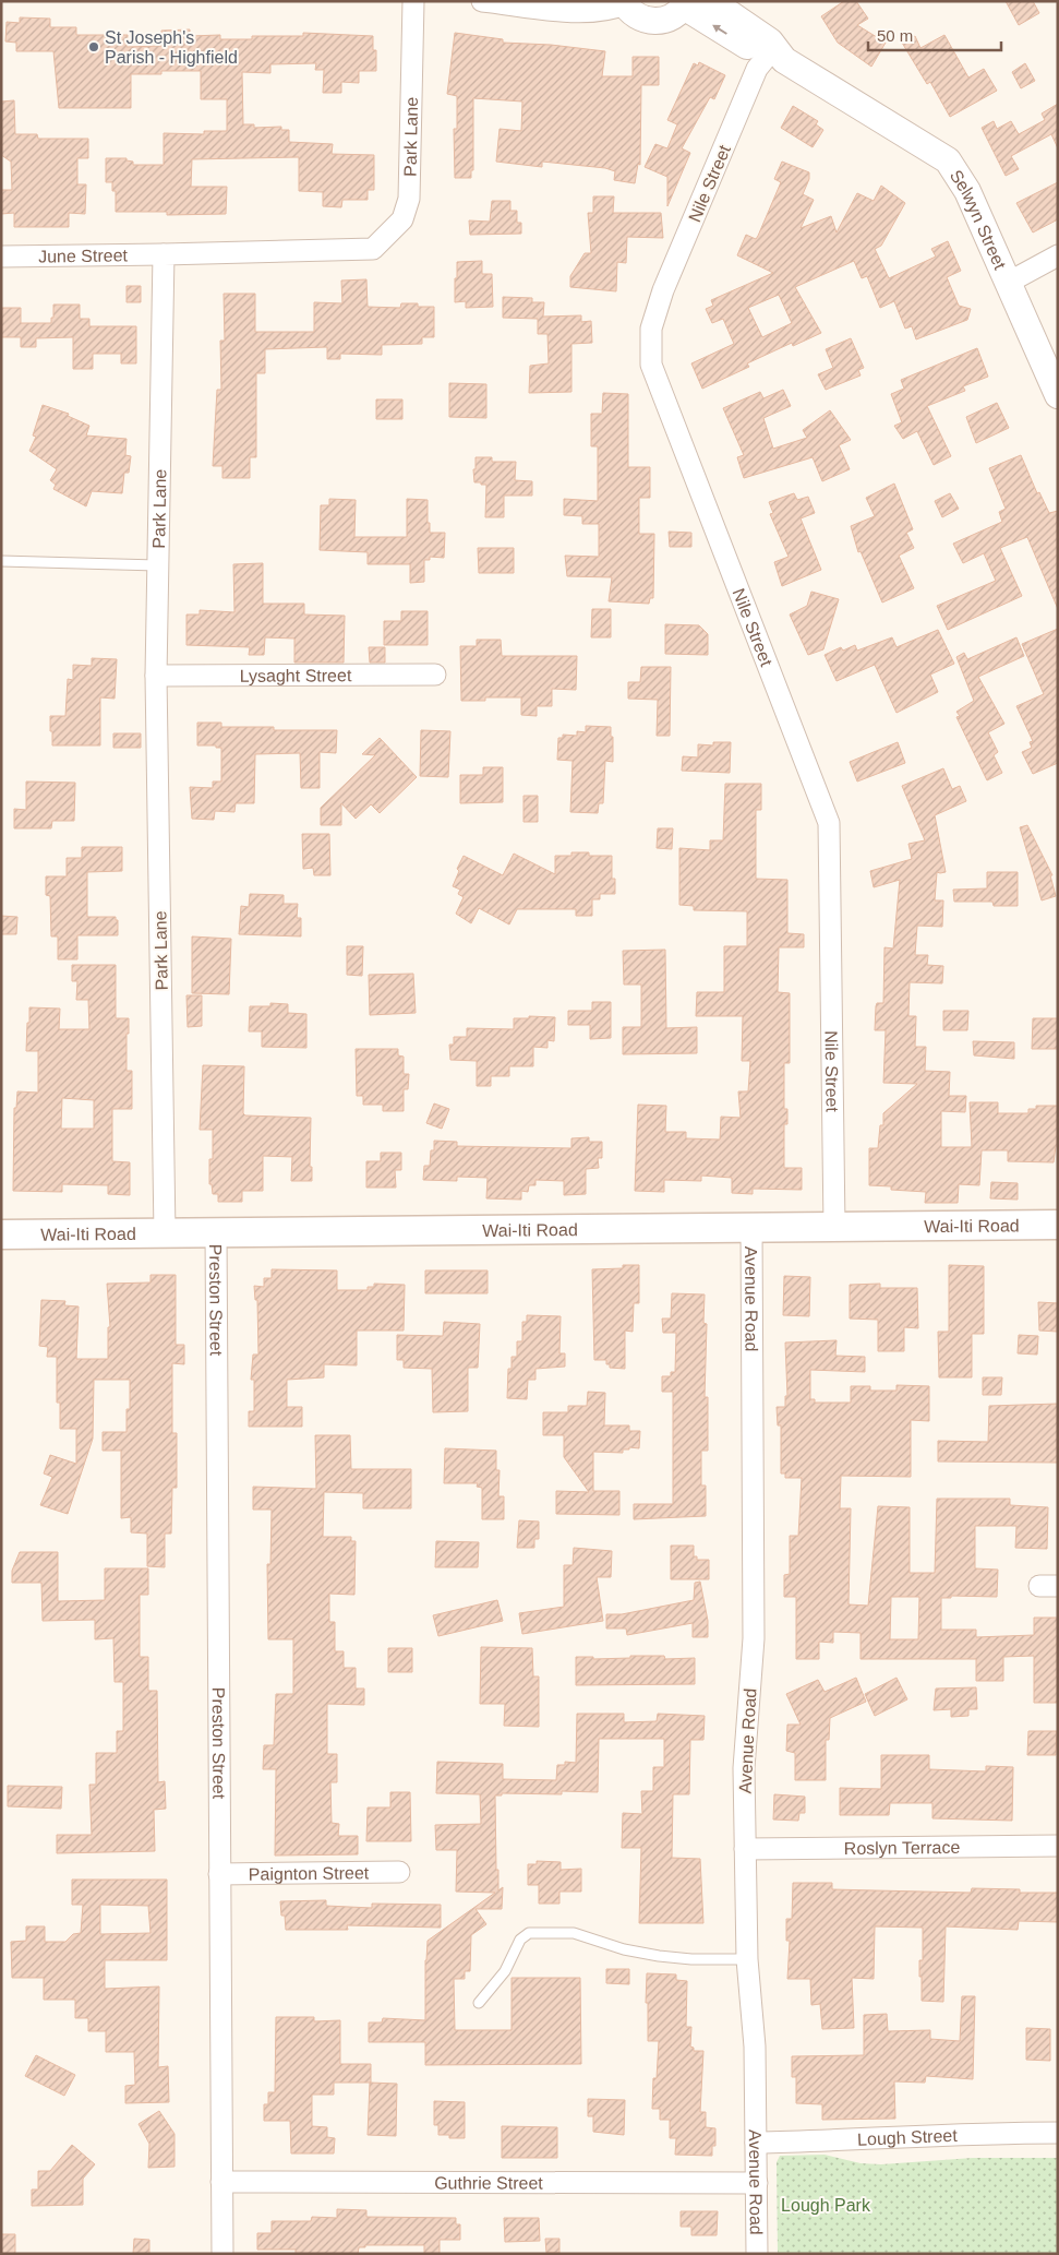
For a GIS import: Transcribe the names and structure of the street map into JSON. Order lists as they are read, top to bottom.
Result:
{
  "streets": {
    "main road": ["Wai-Iti Road"],
    "street": [
      "Park Lane",
      "Nile Street",
      "Selwyn Street",
      "June Street",
      "Lysaght Street",
      "Avenue Road",
      "Preston Street",
      "Roslyn Terrace",
      "Paignton Street",
      "Lough Street",
      "Guthrie Street"
    ]
  },
  "crossings": [
    ["Park Lane", "June Street"],
    ["Park Lane", "Lysaght Street"],
    ["Park Lane", "Wai-Iti Road"],
    ["Nile Street", "Selwyn Street"],
    ["Nile Street", "Wai-Iti Road"],
    ["Wai-Iti Road", "Avenue Road"],
    ["Wai-Iti Road", "Preston Street"],
    ["Avenue Road", "Roslyn Terrace"],
    ["Avenue Road", "Lough Street"],
    ["Avenue Road", "Guthrie Street"],
    ["Preston Street", "Paignton Street"],
    ["Preston Street", "Guthrie Street"]
  ],
  "parks": ["Lough Park"],
  "places": ["St Joseph's Parish - Highfield"],
  "scale_bar": "50 m"
}
